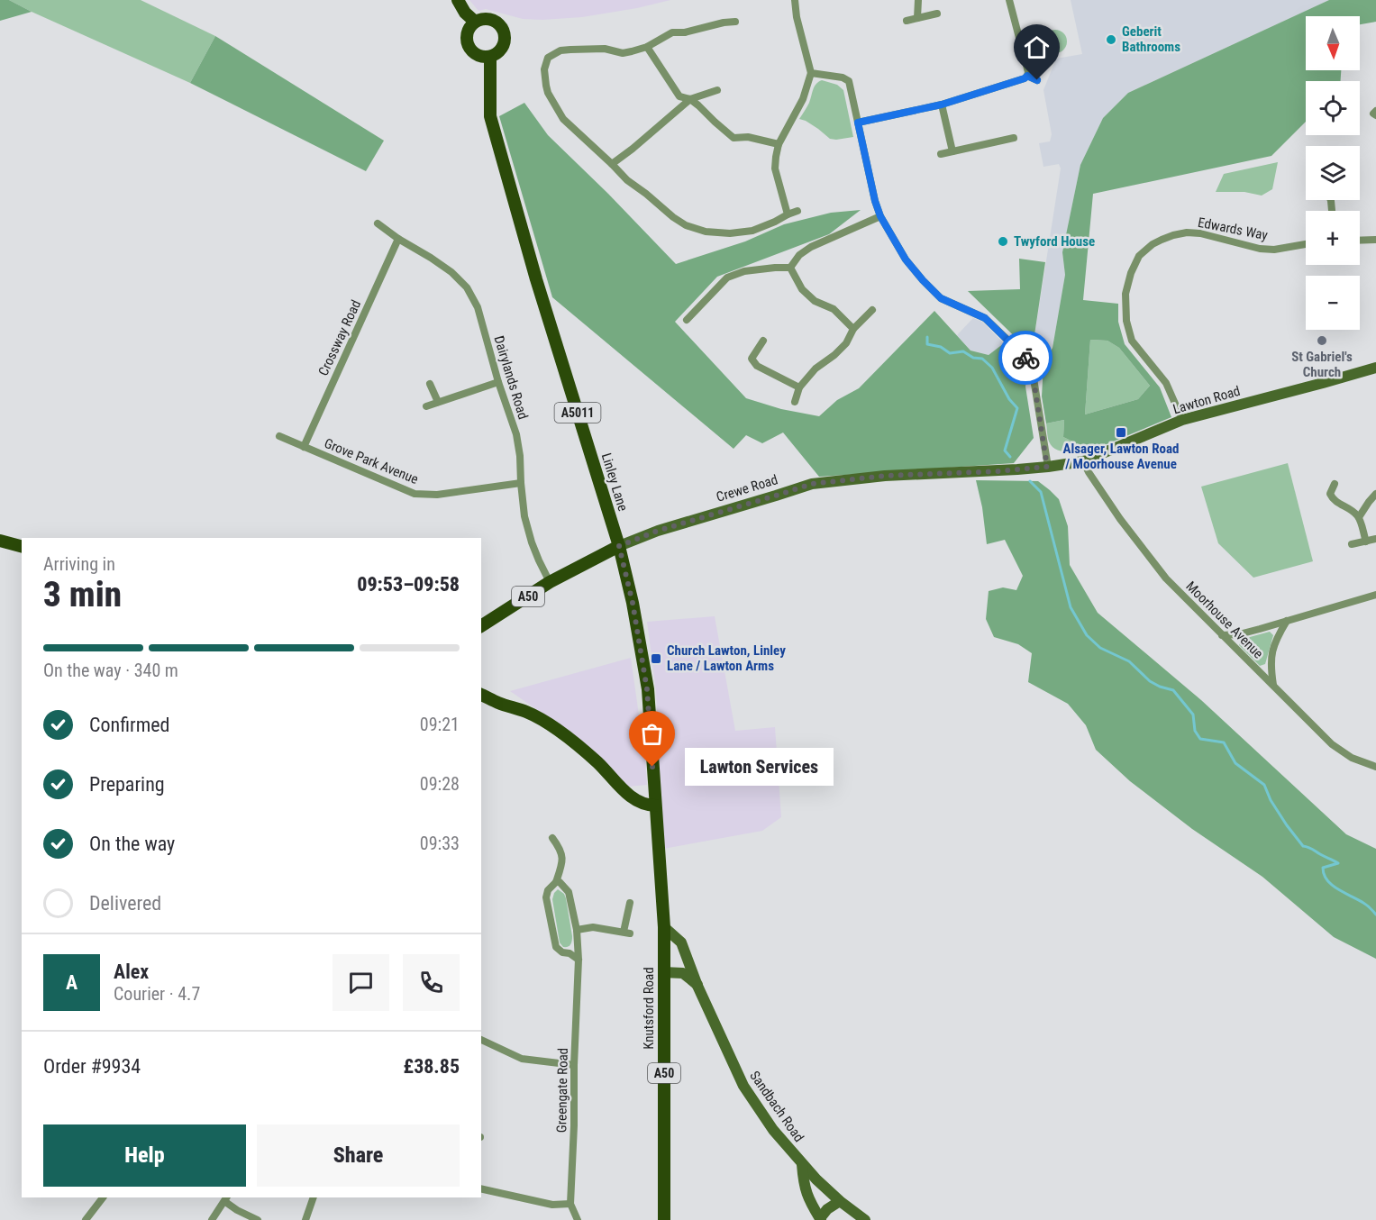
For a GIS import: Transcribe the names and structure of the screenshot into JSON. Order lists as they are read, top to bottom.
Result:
{
  "streets": {
    "main road": [
      "Lawton Road",
      "A5011",
      "Linley Lane",
      "Crewe Road",
      "A50",
      "Knutsford Road",
      "Sandbach Road"
    ],
    "street": [
      "Edwards Way",
      "Crossway Road",
      "Dairylands Road",
      "Grove Park Avenue",
      "Moorhouse Avenue",
      "Greengate Road"
    ]
  },
  "crossings": [
    ["Edwards Way", "Lawton Road"],
    ["Crossway Road", "Dairylands Road"],
    ["Crossway Road", "Grove Park Avenue"],
    ["Dairylands Road", "Grove Park Avenue"],
    ["Dairylands Road", "Crewe Road"],
    ["Lawton Road", "Crewe Road"],
    ["Lawton Road", "Moorhouse Avenue"],
    ["Linley Lane", "Crewe Road"],
    ["Linley Lane", "Knutsford Road"],
    ["Linley Lane", "Sandbach Road"],
    ["Knutsford Road", "Sandbach Road"]
  ],
  "places": {
    "other": [
      "Geberit Bathrooms",
      "Twyford House",
      "St Gabriel's Church",
      "Lawton Services"
    ],
    "transit": ["Alsager, Lawton Road / Moorhouse Avenue", "Church Lawton, Linley Lane / Lawton Arms"]
  },
  "north": "bottom",
  "page": {
    "map_buttons": ["+", "−"],
    "heading": ["3 min", "Arriving in", "09:53–09:58"],
    "panel": [
      "Alex",
      "Courier · 4.7",
      "Order #9934",
      "£38.85"
    ],
    "bar": "On the way · 340 m",
    "list": [
      ["Confirmed", "09:21"],
      ["Preparing", "09:28"],
      ["On the way", "09:33"],
      "Delivered"
    ],
    "bubble": "Lawton Services",
    "round": "A",
    "buttons": ["Help", "Share"]
  }
}
